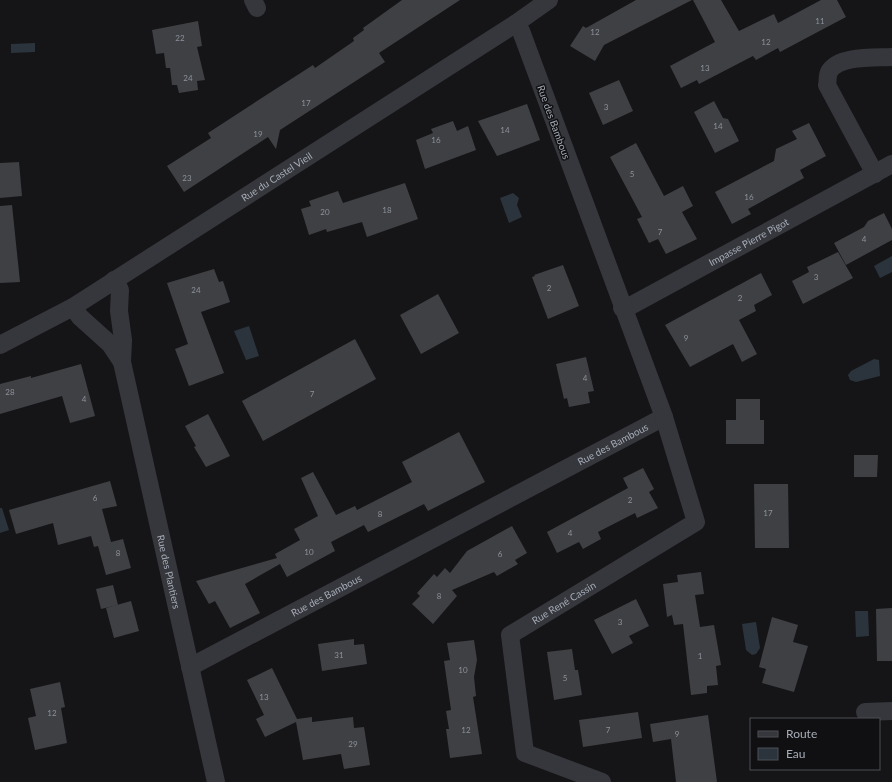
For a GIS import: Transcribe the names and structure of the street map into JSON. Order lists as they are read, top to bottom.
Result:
{
  "streets": {
    "street": [
      "Rue des Bambous",
      "Rue du Castel Vieil",
      "Impasse Pierre Pigot",
      "Rue des Plantiers",
      "Rue René Cassin"
    ]
  },
  "crossings": [
    ["Rue des Bambous", "Rue du Castel Vieil"],
    ["Rue des Bambous", "Impasse Pierre Pigot"],
    ["Rue des Bambous", "Rue des Plantiers"],
    ["Rue des Bambous", "Rue René Cassin"],
    ["Rue du Castel Vieil", "Rue des Plantiers"]
  ],
  "house_numbers": [
    "11",
    "12",
    "22",
    "12",
    "13",
    "24",
    "17",
    "3",
    "14",
    "14",
    "19",
    "16",
    "5",
    "23",
    "16",
    "18",
    "20",
    "7",
    "4",
    "3",
    "2",
    "24",
    "2",
    "9",
    "4",
    "28",
    "7",
    "4",
    "6",
    "2",
    "17",
    "8",
    "4",
    "10",
    "8",
    "6",
    "8",
    "3",
    "31",
    "1",
    "10",
    "5",
    "13",
    "12",
    "12",
    "7",
    "9",
    "29"
  ],
  "legend": ["Route", "Eau"]
}
